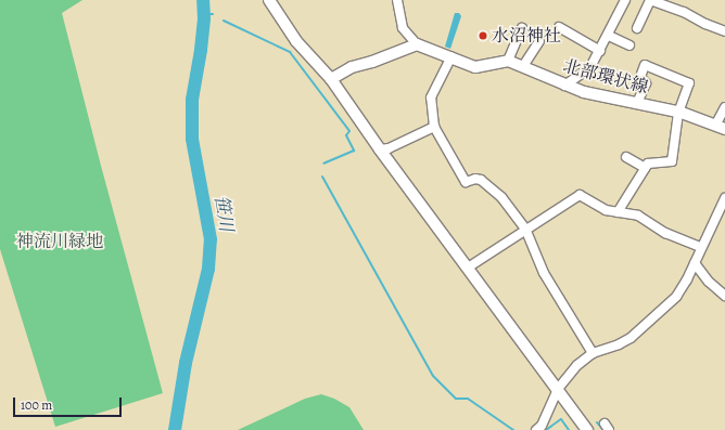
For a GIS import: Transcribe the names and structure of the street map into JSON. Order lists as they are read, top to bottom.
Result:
{
  "streets": {
    "street": ["北部環状線"]
  },
  "water": ["笹川"],
  "parks": ["神流川緑地"],
  "places": ["水沼神社"],
  "scale_bar": "100 m"
}
